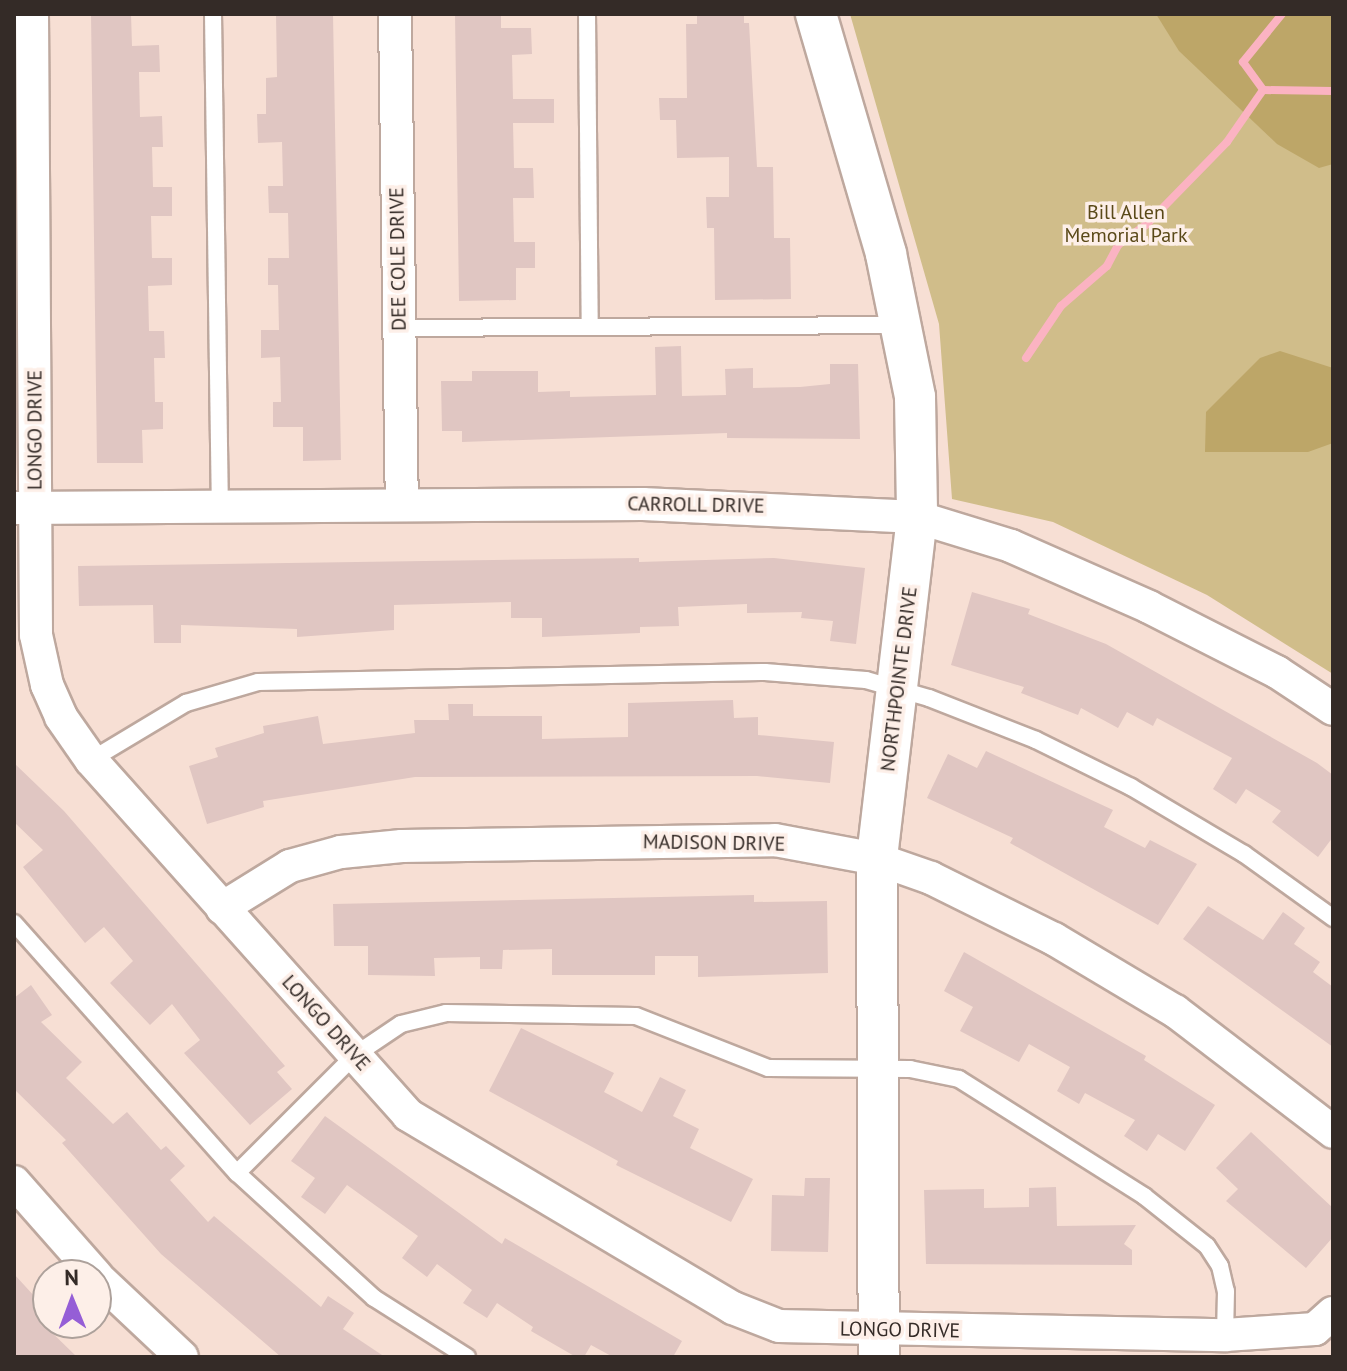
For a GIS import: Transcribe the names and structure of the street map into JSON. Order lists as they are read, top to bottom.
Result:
{
  "streets": {
    "street": [
      "DEE COLE DRIVE",
      "LONGO DRIVE",
      "CARROLL DRIVE",
      "NORTHPOINTE DRIVE",
      "MADISON DRIVE"
    ]
  },
  "crossings": [
    ["DEE COLE DRIVE", "CARROLL DRIVE"],
    ["LONGO DRIVE", "CARROLL DRIVE"],
    ["LONGO DRIVE", "NORTHPOINTE DRIVE"],
    ["LONGO DRIVE", "MADISON DRIVE"],
    ["CARROLL DRIVE", "NORTHPOINTE DRIVE"],
    ["NORTHPOINTE DRIVE", "MADISON DRIVE"]
  ],
  "parks": ["Bill Allen Memorial Park"],
  "north": "top"
}
